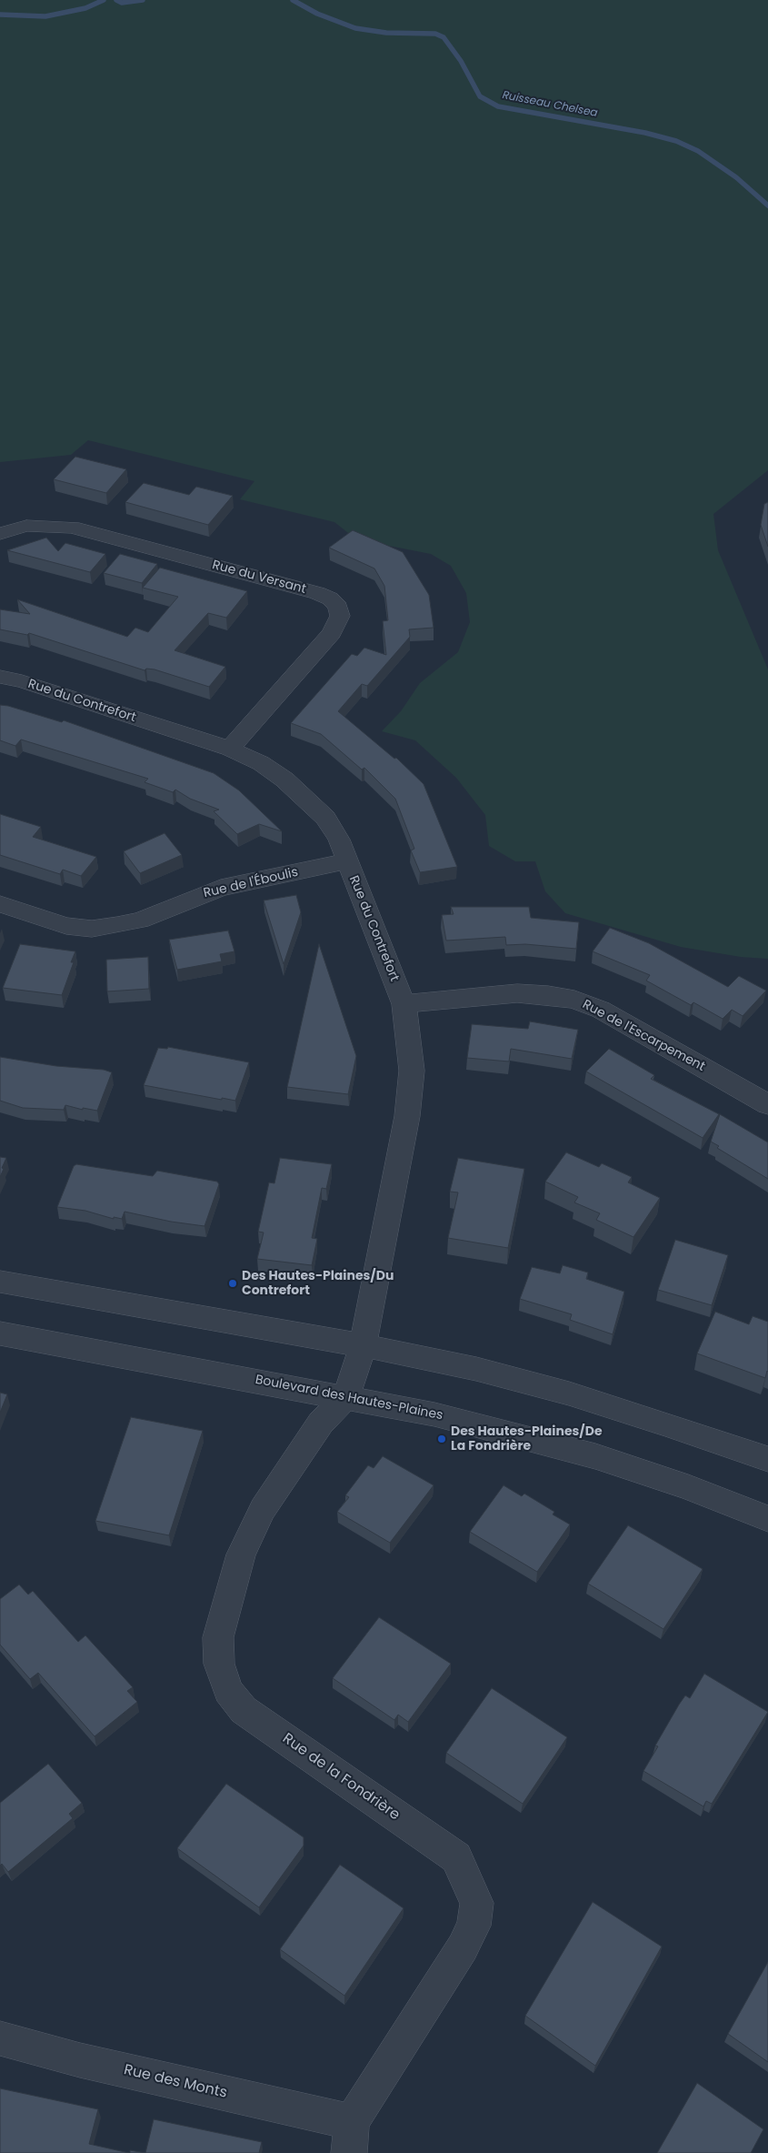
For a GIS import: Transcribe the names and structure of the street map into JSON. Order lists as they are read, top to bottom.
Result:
{
  "streets": {
    "street": [
      "Rue du Versant",
      "Rue du Contrefort",
      "Rue de l'Éboulis",
      "Rue de l'Escarpement",
      "Boulevard des Hautes-Plaines",
      "Rue de la Fondrière",
      "Rue des Monts"
    ]
  },
  "crossings": [
    ["Rue du Versant", "Rue du Contrefort"],
    ["Rue du Contrefort", "Rue de l'Éboulis"],
    ["Rue du Contrefort", "Rue de l'Escarpement"],
    ["Rue du Contrefort", "Boulevard des Hautes-Plaines"],
    ["Rue du Contrefort", "Rue de la Fondrière"],
    ["Boulevard des Hautes-Plaines", "Rue de la Fondrière"],
    ["Rue de la Fondrière", "Rue des Monts"]
  ],
  "water": ["Ruisseau Chelsea"],
  "places": ["Des Hautes-Plaines/Du Contrefort", "Des Hautes-Plaines/De La Fondrière"]
}
